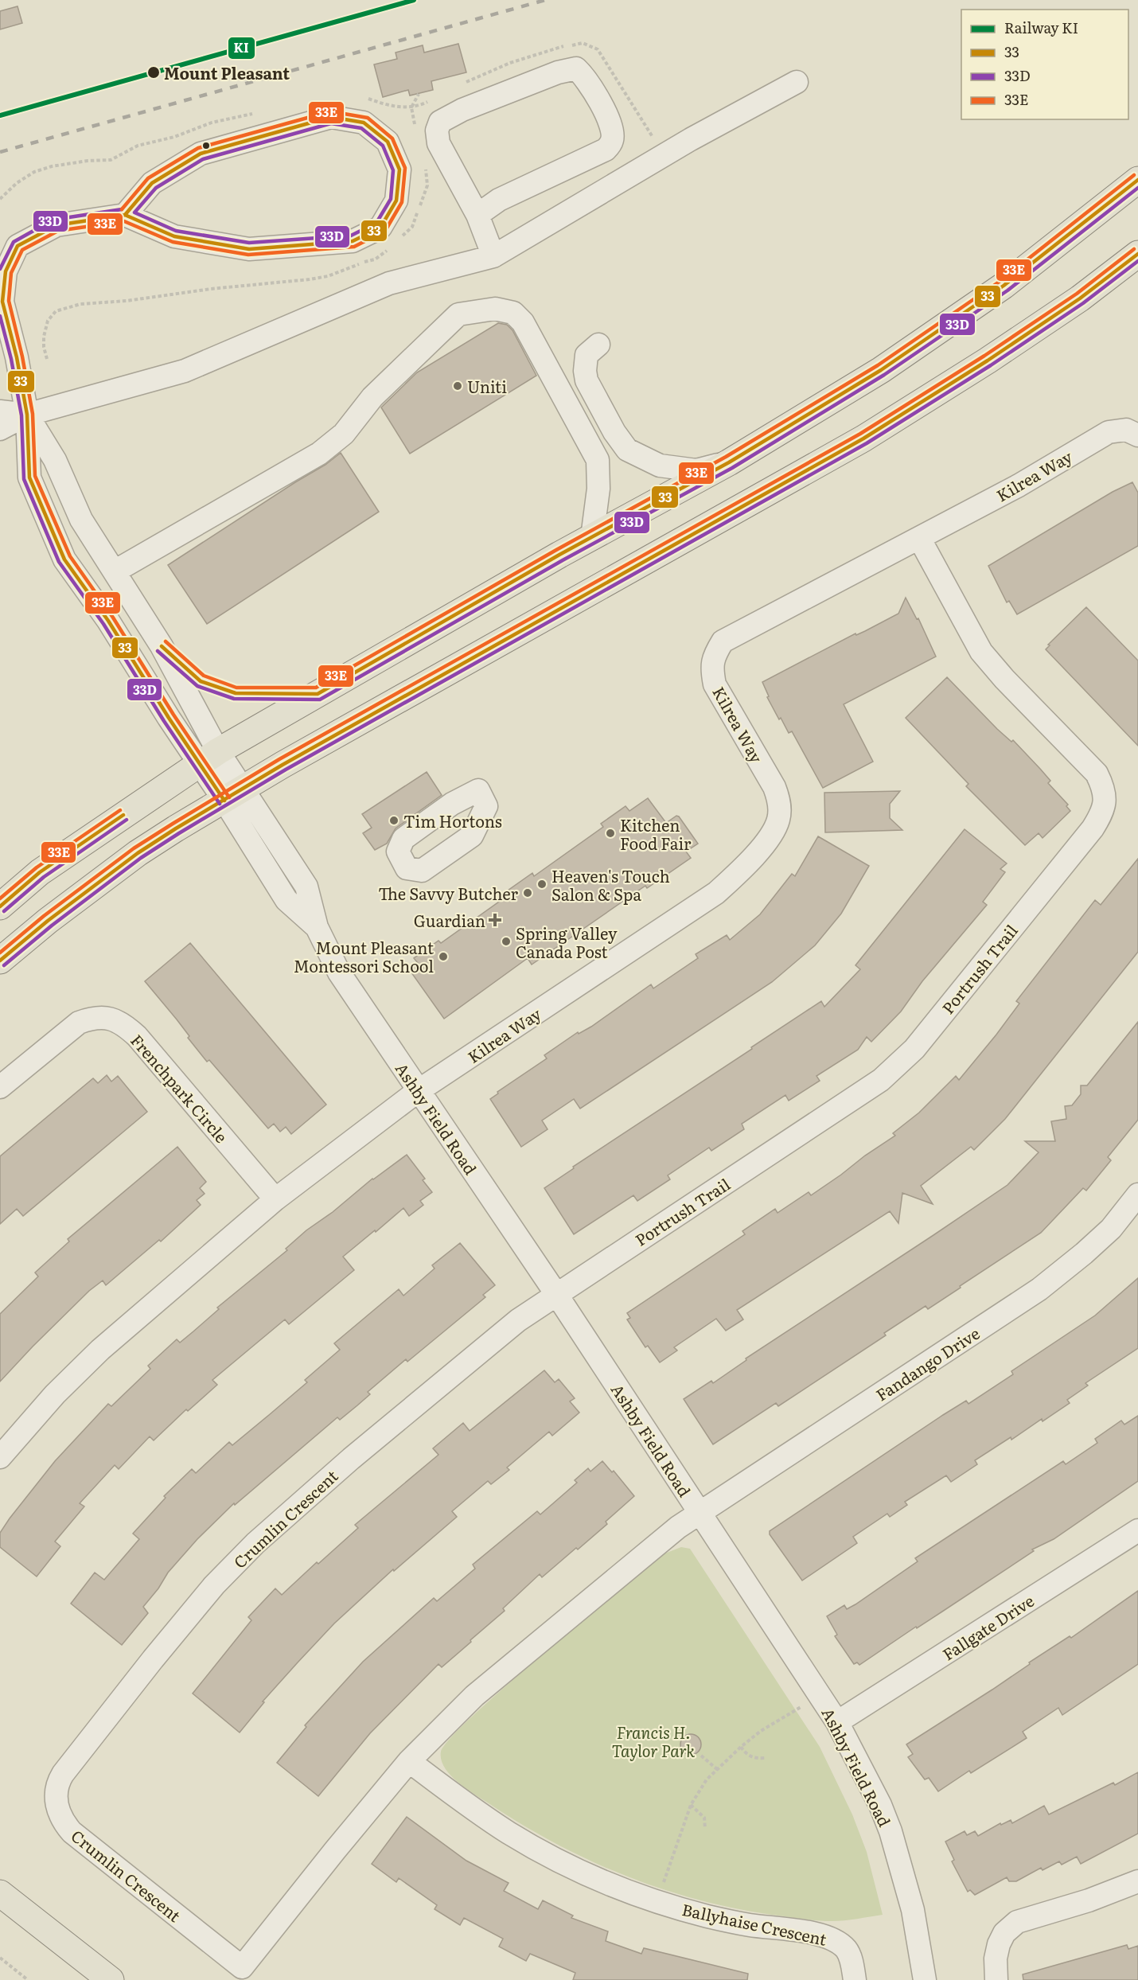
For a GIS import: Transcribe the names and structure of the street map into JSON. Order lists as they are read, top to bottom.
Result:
{
  "streets": {
    "street": [
      "Kilrea Way",
      "Portrush Trail",
      "Frenchpark Circle",
      "Ashby Field Road",
      "Fandango Drive",
      "Crumlin Crescent",
      "Fallgate Drive",
      "Ballyhaise Crescent"
    ]
  },
  "crossings": [
    ["Kilrea Way", "Portrush Trail"],
    ["Kilrea Way", "Ashby Field Road"],
    ["Portrush Trail", "Ashby Field Road"],
    ["Portrush Trail", "Crumlin Crescent"],
    ["Ashby Field Road", "Fandango Drive"],
    ["Ashby Field Road", "Crumlin Crescent"],
    ["Ashby Field Road", "Fallgate Drive"],
    ["Fandango Drive", "Crumlin Crescent"],
    ["Crumlin Crescent", "Ballyhaise Crescent"]
  ],
  "parks": ["Francis H. Taylor Park"],
  "places": {
    "other": [
      "Mount Pleasant",
      "Uniti",
      "Tim Hortons",
      "Kitchen Food Fair",
      "Heaven's Touch Salon & Spa",
      "The Savvy Butcher",
      "Spring Valley Canada Post",
      "Mount Pleasant Montessori School"
    ],
    "health": ["Guardian"]
  },
  "lines": [
    "rail line KI",
    "transit line 33E",
    "transit line 33",
    "transit line 33D"
  ],
  "legend": [
    "Railway KI",
    "33",
    "33D",
    "33E"
  ]
}
